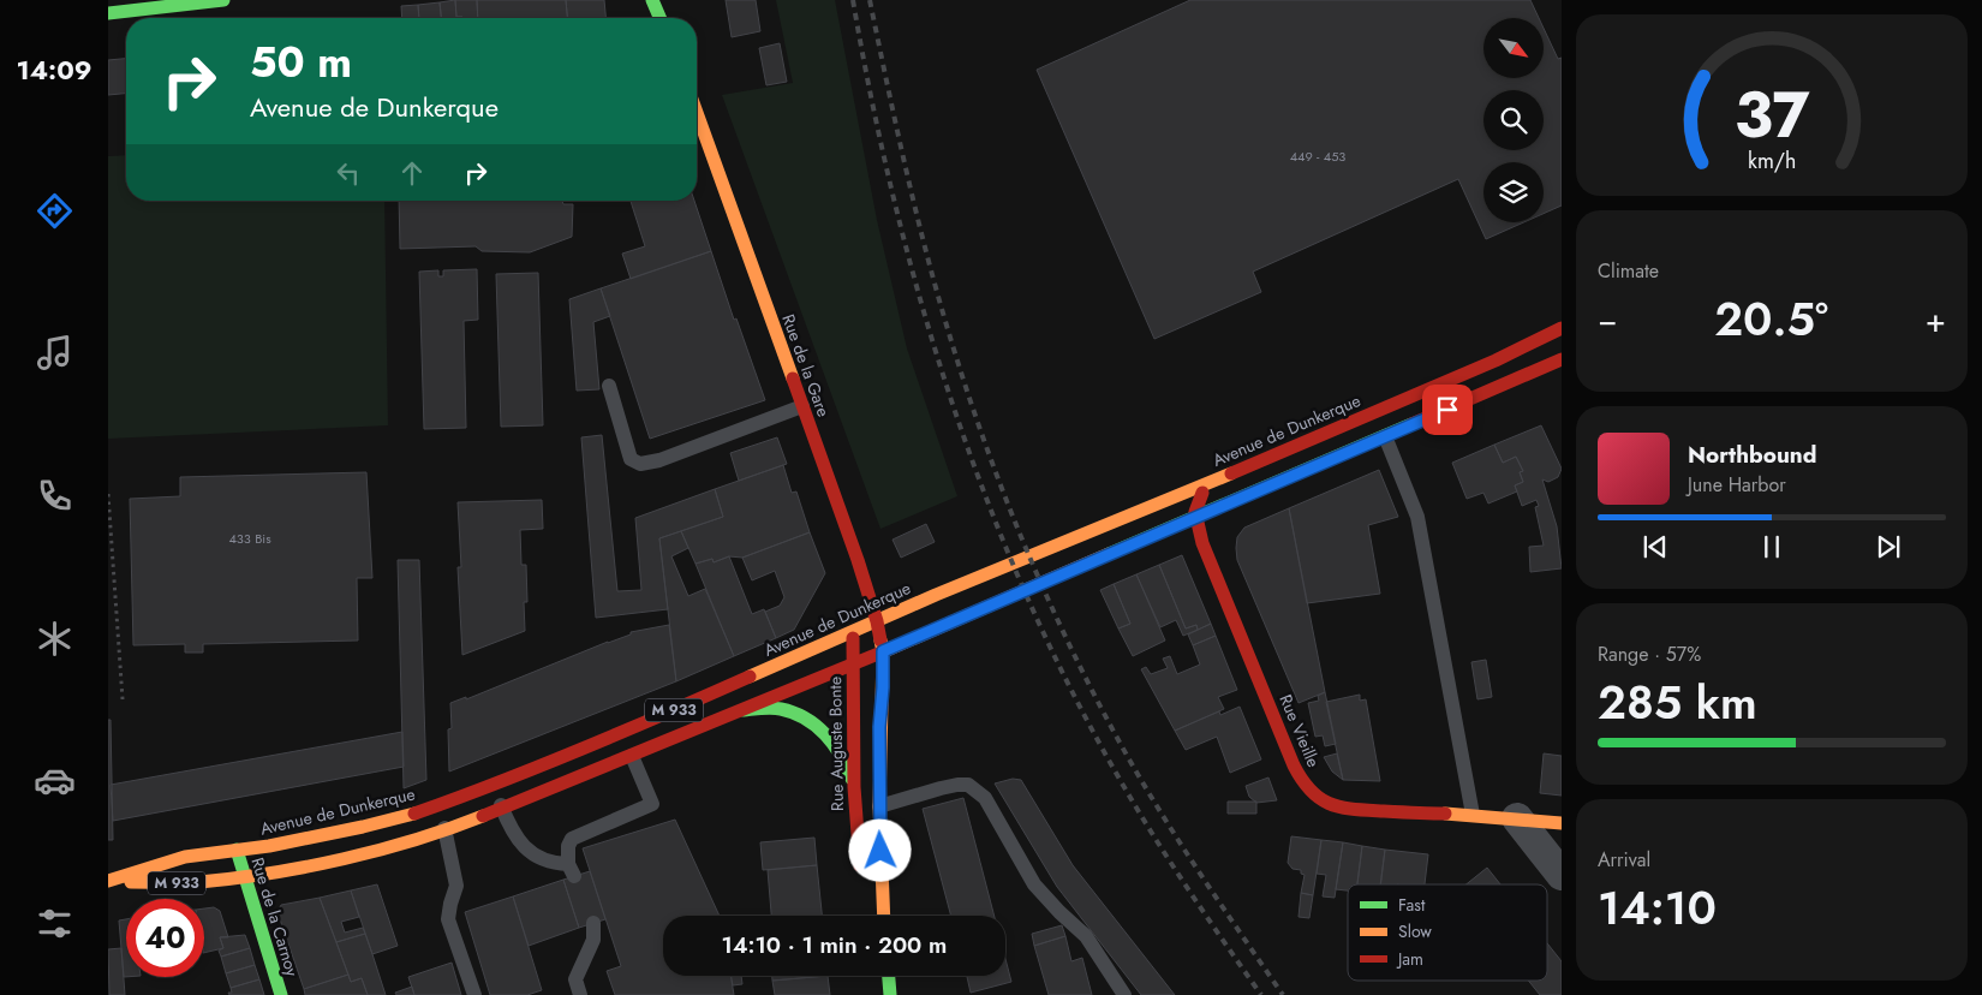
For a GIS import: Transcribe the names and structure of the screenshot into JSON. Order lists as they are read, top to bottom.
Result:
{
  "streets": {
    "main road": [
      "Rue de la Gare",
      "Avenue de Dunkerque",
      "M 933",
      "Rue Vieille",
      "Rue Auguste Bonte",
      "Rue de la Carnoy"
    ]
  },
  "crossings": [
    ["Rue de la Gare", "Avenue de Dunkerque"],
    ["Avenue de Dunkerque", "Rue Vieille"],
    ["Avenue de Dunkerque", "Rue Auguste Bonte"],
    ["Avenue de Dunkerque", "Rue de la Carnoy"]
  ],
  "house_numbers": ["449 - 453", "433 Bis"],
  "legend": ["Fast", "Slow", "Jam"],
  "north": "bottom right",
  "page": {
    "tabs": "14:09",
    "turn": ["50 m", "Avenue de Dunkerque"],
    "tile": [
      "Climate",
      ["Range · 57%", "285 km"],
      ["Arrival", "14:10"]
    ],
    "heat": ["−", "20.5°", "+"],
    "song": ["Northbound", "June Harbor"],
    "limit": "40",
    "trip": "14:10 · 1 min · 200 m",
    "gauge": ["37", "km/h"]
  }
}
